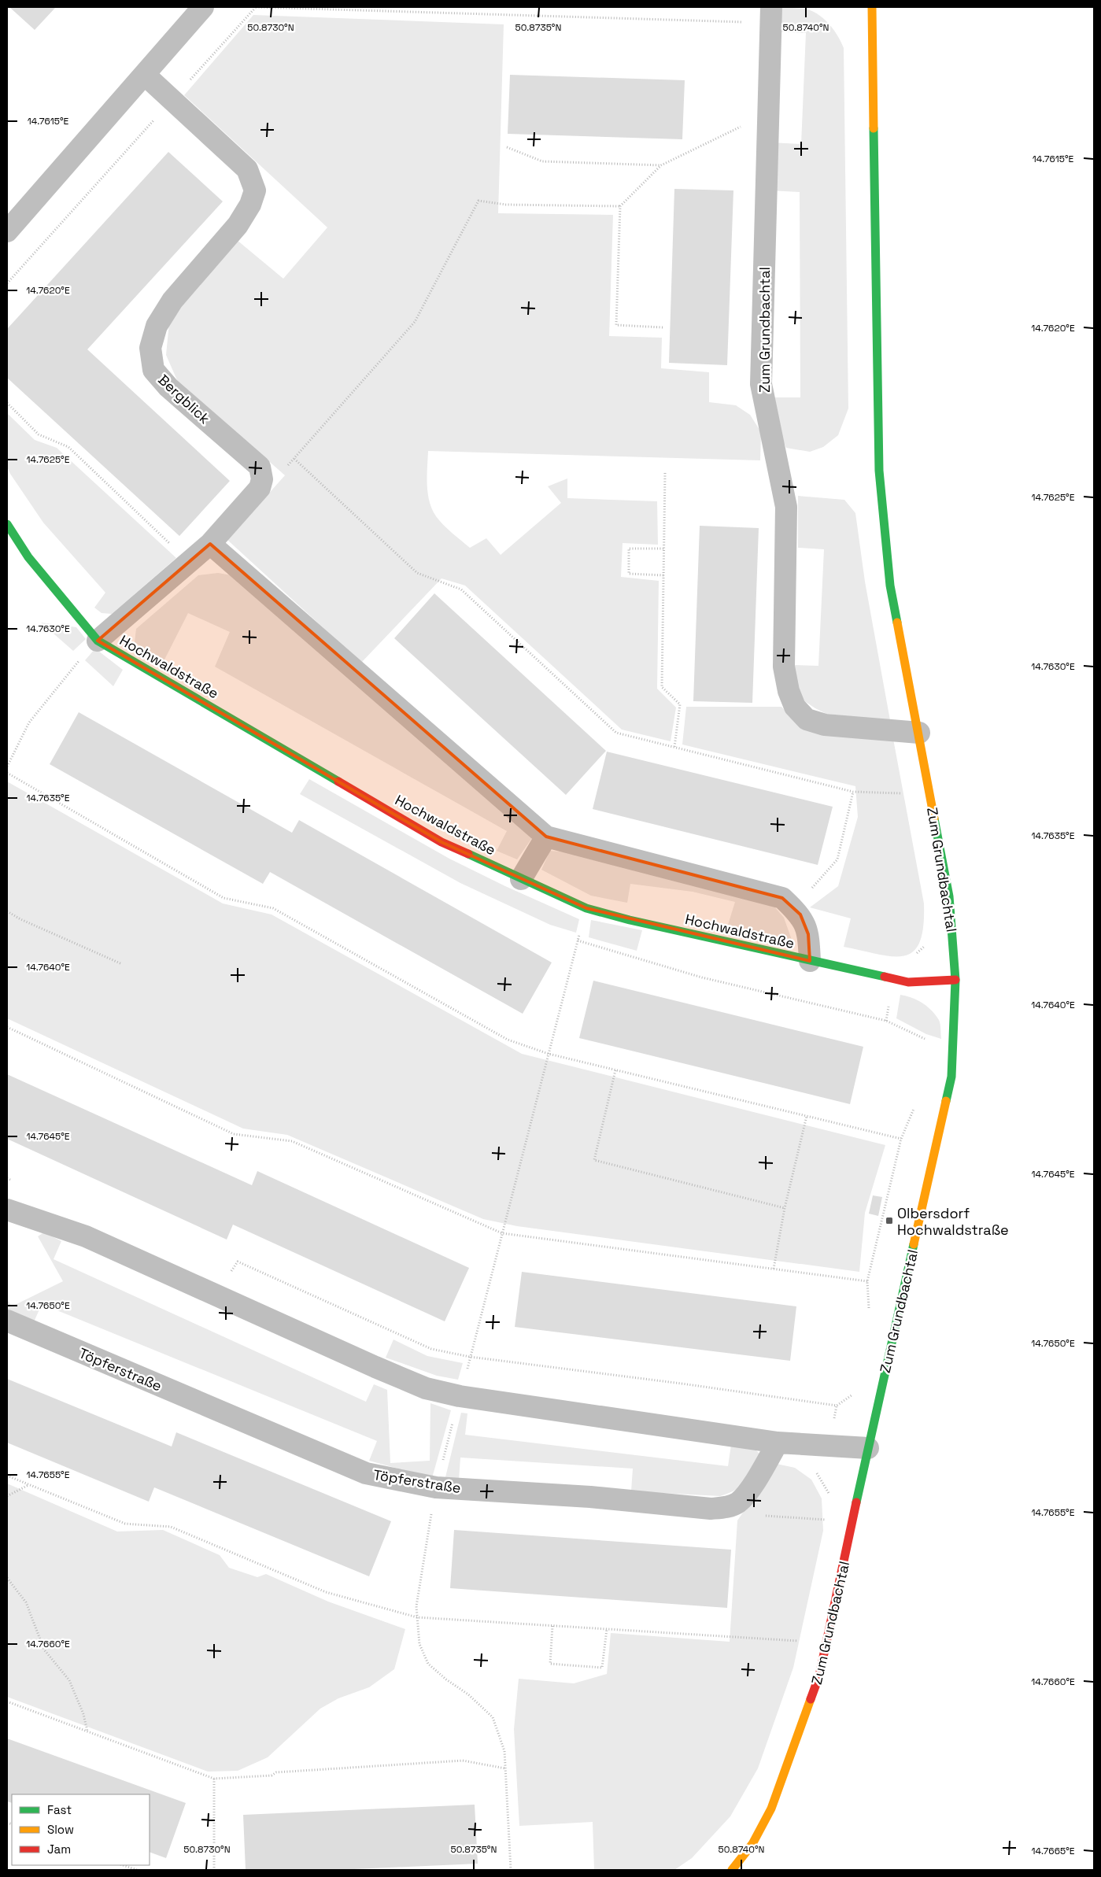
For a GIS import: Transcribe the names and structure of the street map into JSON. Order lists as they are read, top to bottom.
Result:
{
  "streets": {
    "street": [
      "Zum Grundbachtal",
      "Bergblick",
      "Hochwaldstraße",
      "Töpferstraße"
    ]
  },
  "crossings": [
    ["Zum Grundbachtal", "Hochwaldstraße"],
    ["Bergblick", "Hochwaldstraße"]
  ],
  "places": {
    "transit": ["Olbersdorf Hochwaldstraße"]
  },
  "legend": ["Fast", "Slow", "Jam"],
  "coordinates": [
    "50.8730°N",
    "50.8735°N",
    "50.8740°N",
    "14.7615°E",
    "14.7620°E",
    "14.7625°E",
    "14.7630°E",
    "14.7635°E",
    "14.7640°E",
    "14.7645°E",
    "14.7650°E",
    "14.7655°E",
    "14.7660°E",
    "14.7665°E"
  ]
}
